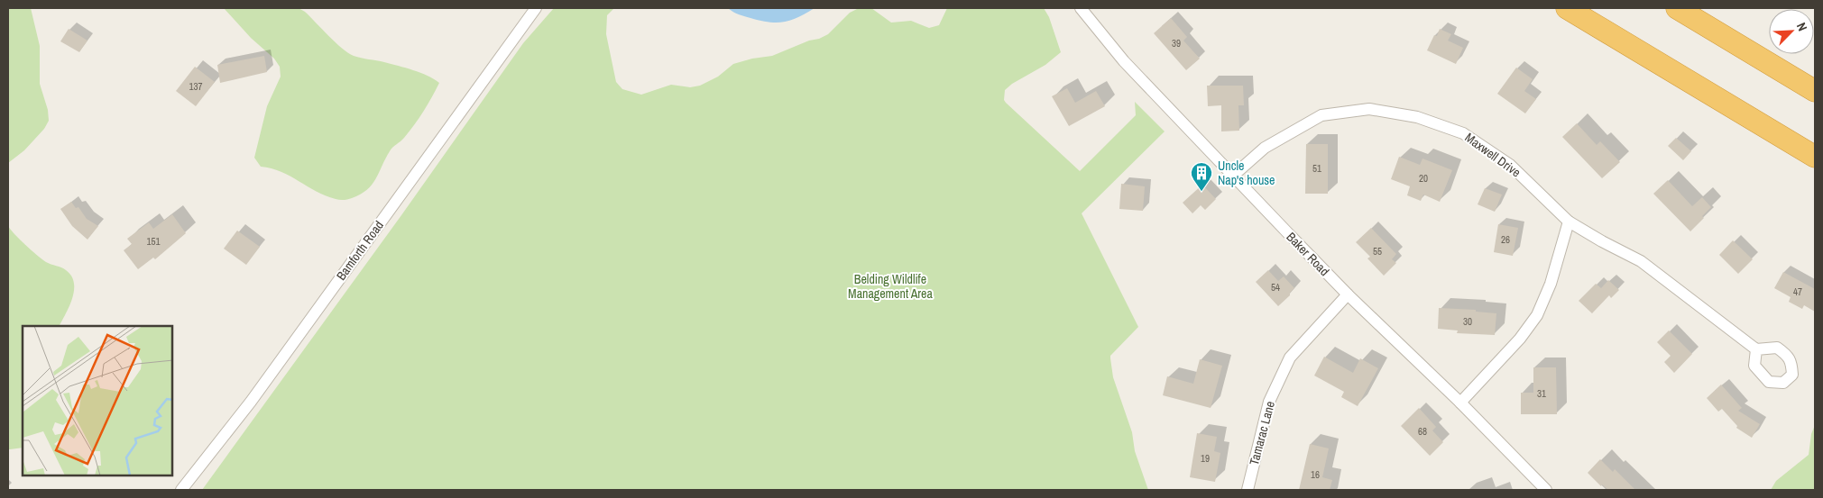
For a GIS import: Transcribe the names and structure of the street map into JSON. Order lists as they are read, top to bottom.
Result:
{
  "streets": {
    "street": [
      "Maxwell Drive",
      "Bamforth Road",
      "Baker Road",
      "Tamarac Lane"
    ]
  },
  "crossings": [
    ["Maxwell Drive", "Baker Road"],
    ["Baker Road", "Tamarac Lane"]
  ],
  "parks": ["Belding Wildlife Management Area"],
  "places": {
    "building": ["Uncle Nap's house"]
  },
  "house_numbers": [
    "39",
    "137",
    "51",
    "20",
    "26",
    "151",
    "55",
    "54",
    "47",
    "30",
    "31",
    "68",
    "19",
    "16"
  ],
  "north": "top right"
}
